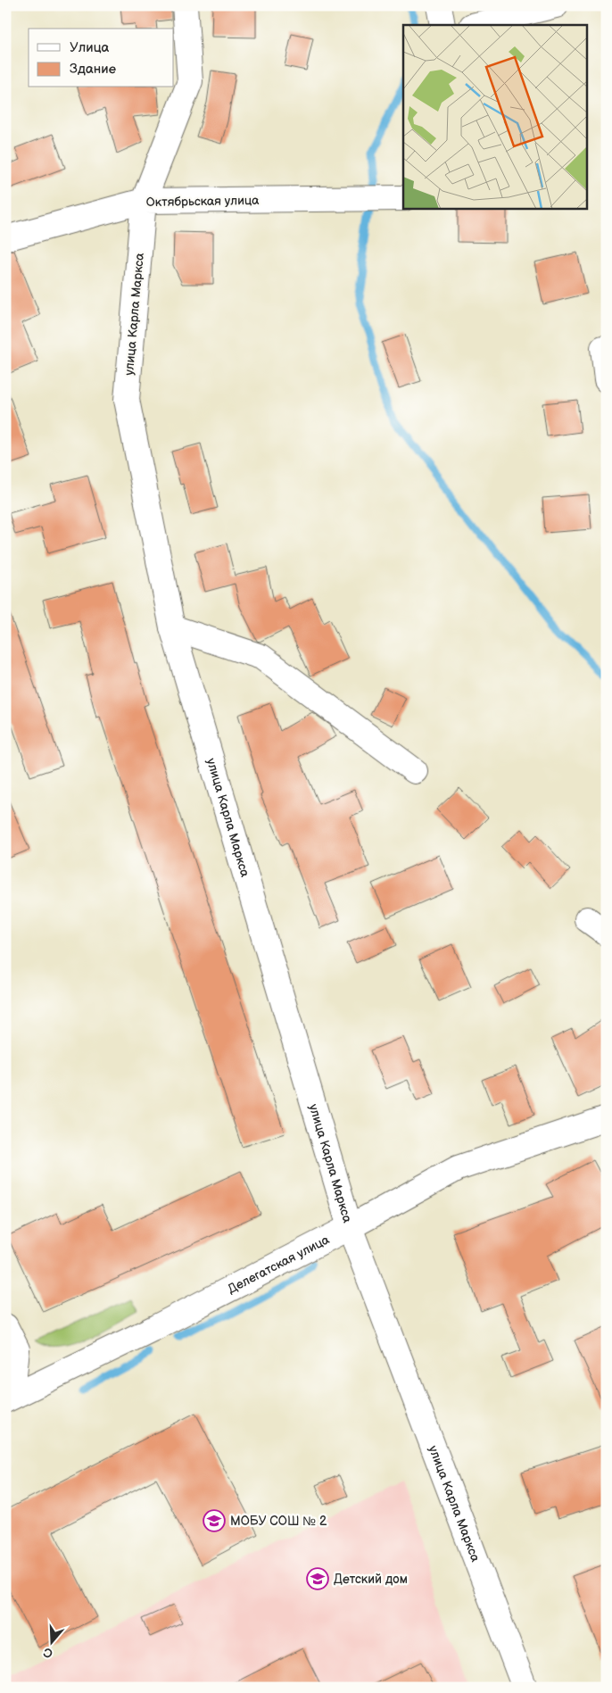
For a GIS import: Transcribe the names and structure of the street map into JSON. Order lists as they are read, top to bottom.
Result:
{
  "streets": {
    "street": ["Октябрьская улица", "улица Карла Маркса", "Делегатская улица"]
  },
  "crossings": [
    ["Октябрьская улица", "улица Карла Маркса"],
    ["улица Карла Маркса", "Делегатская улица"]
  ],
  "places": {
    "school or university": ["МОБУ СОШ № 2", "Детский дом"]
  },
  "legend": ["Улица", "Здание"],
  "north": "bottom"
}
